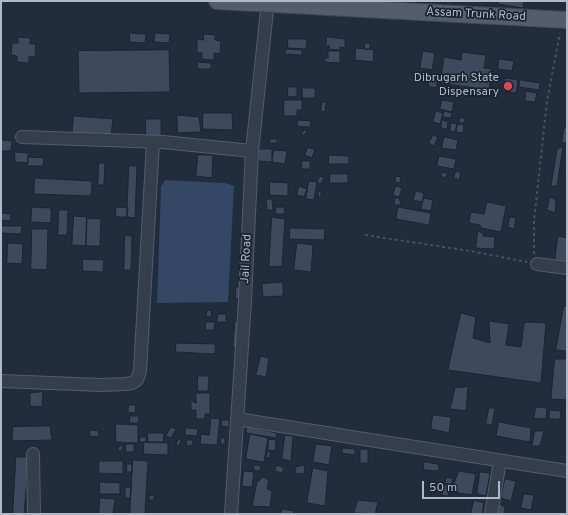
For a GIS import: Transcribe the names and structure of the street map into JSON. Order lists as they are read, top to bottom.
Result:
{
  "streets": {
    "main road": ["Assam Trunk Road"],
    "street": ["Jail Road"]
  },
  "crossings": [
    ["Assam Trunk Road", "Jail Road"]
  ],
  "places": ["Dibrugarh State Dispensary"],
  "scale_bar": "50 m"
}
